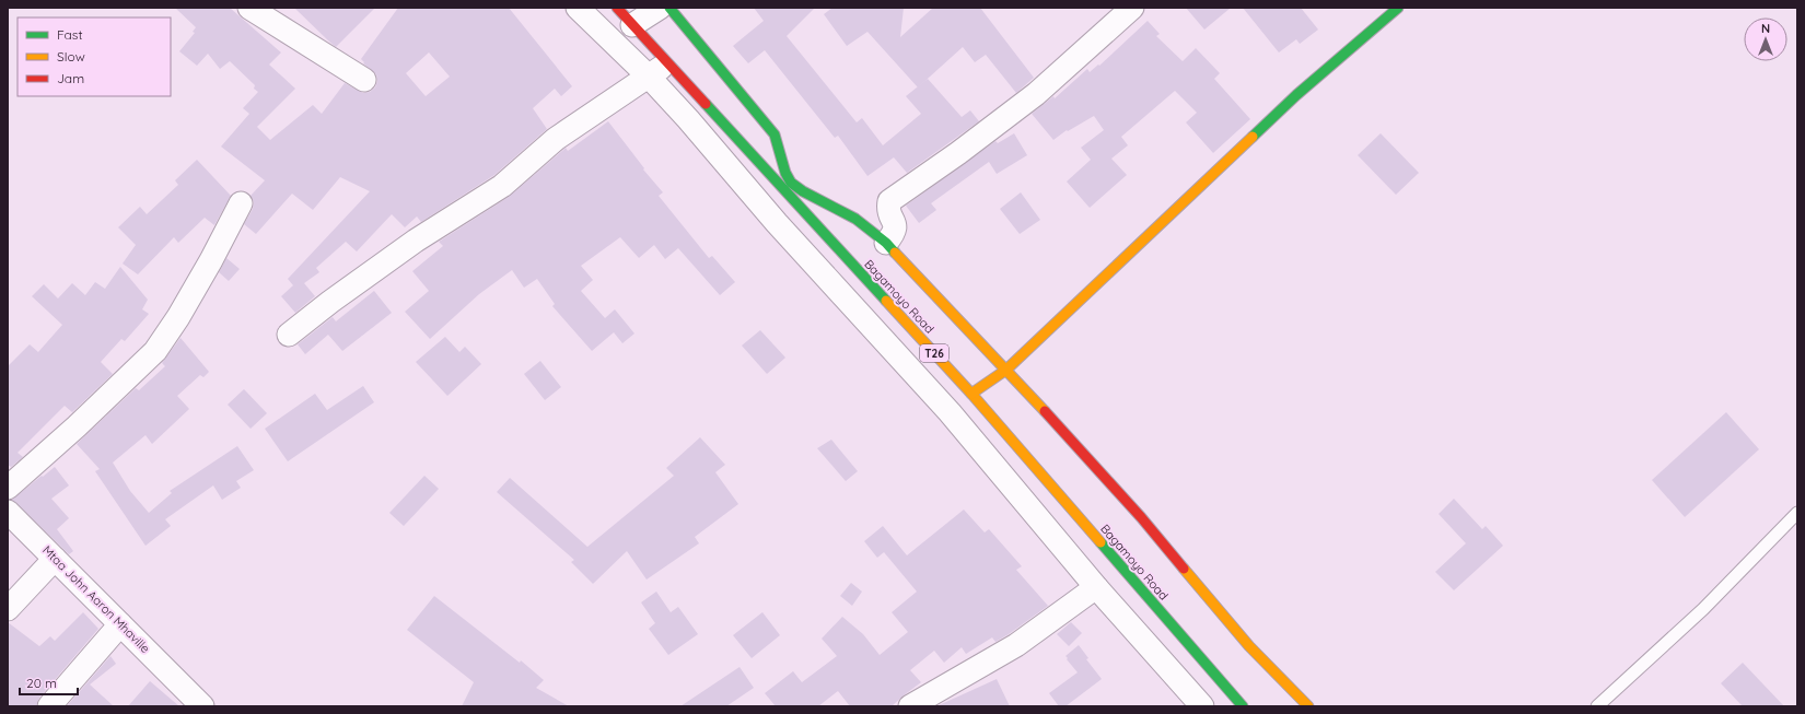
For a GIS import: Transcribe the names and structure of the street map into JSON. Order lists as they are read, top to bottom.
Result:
{
  "streets": {
    "main road": ["Bagamoyo Road", "T26"],
    "street": ["Mtaa John Aaron Mhaville"]
  },
  "legend": ["Fast", "Slow", "Jam"],
  "scale_bar": "20 m",
  "north": "top"
}
